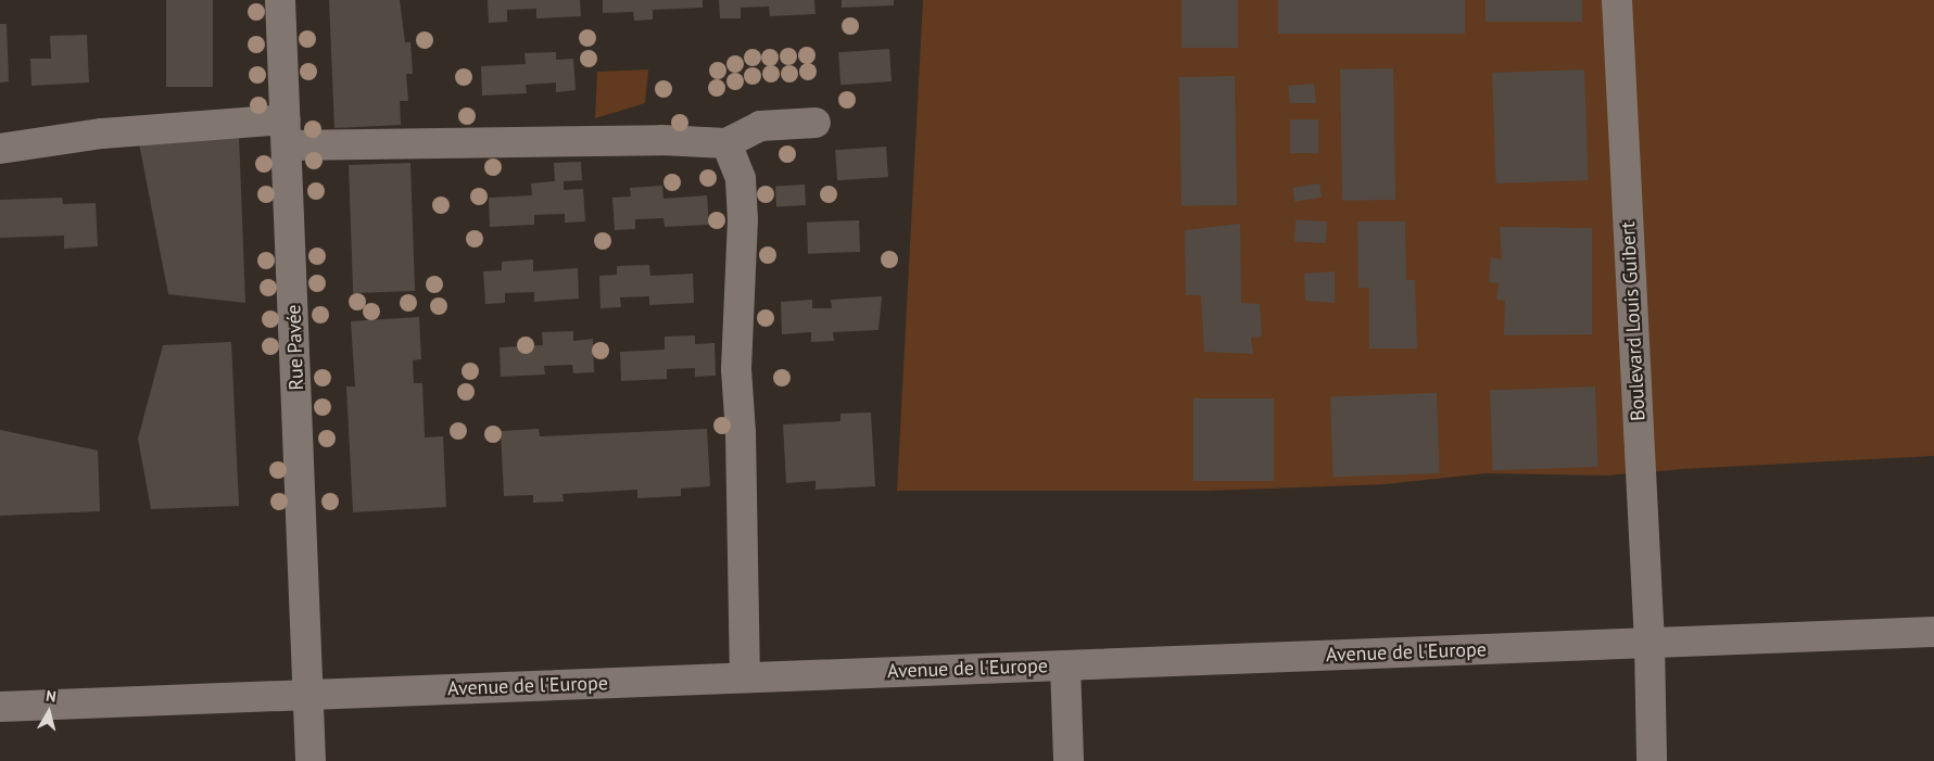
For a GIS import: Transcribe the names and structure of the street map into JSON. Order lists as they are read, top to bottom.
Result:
{
  "streets": {
    "street": ["Boulevard Louis Guibert", "Rue Pavée", "Avenue de l'Europe"]
  },
  "crossings": [
    ["Boulevard Louis Guibert", "Avenue de l'Europe"],
    ["Rue Pavée", "Avenue de l'Europe"]
  ],
  "north": "top"
}
